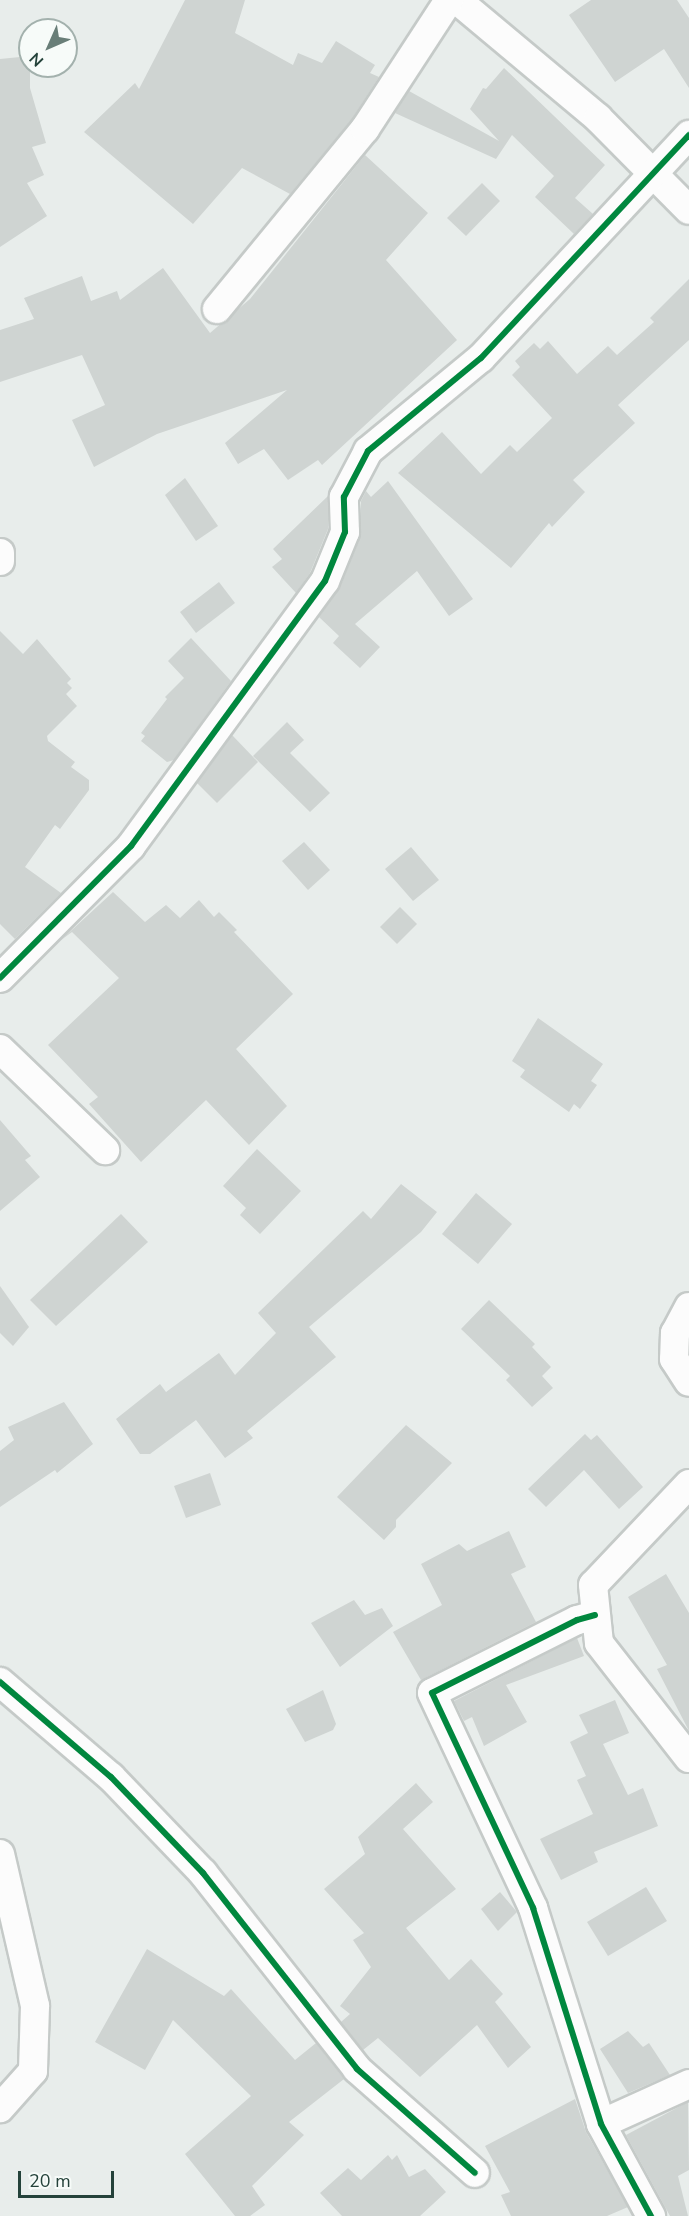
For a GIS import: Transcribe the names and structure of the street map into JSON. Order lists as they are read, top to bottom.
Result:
{
  "scale_bar": "20 m",
  "north": "bottom left"
}
